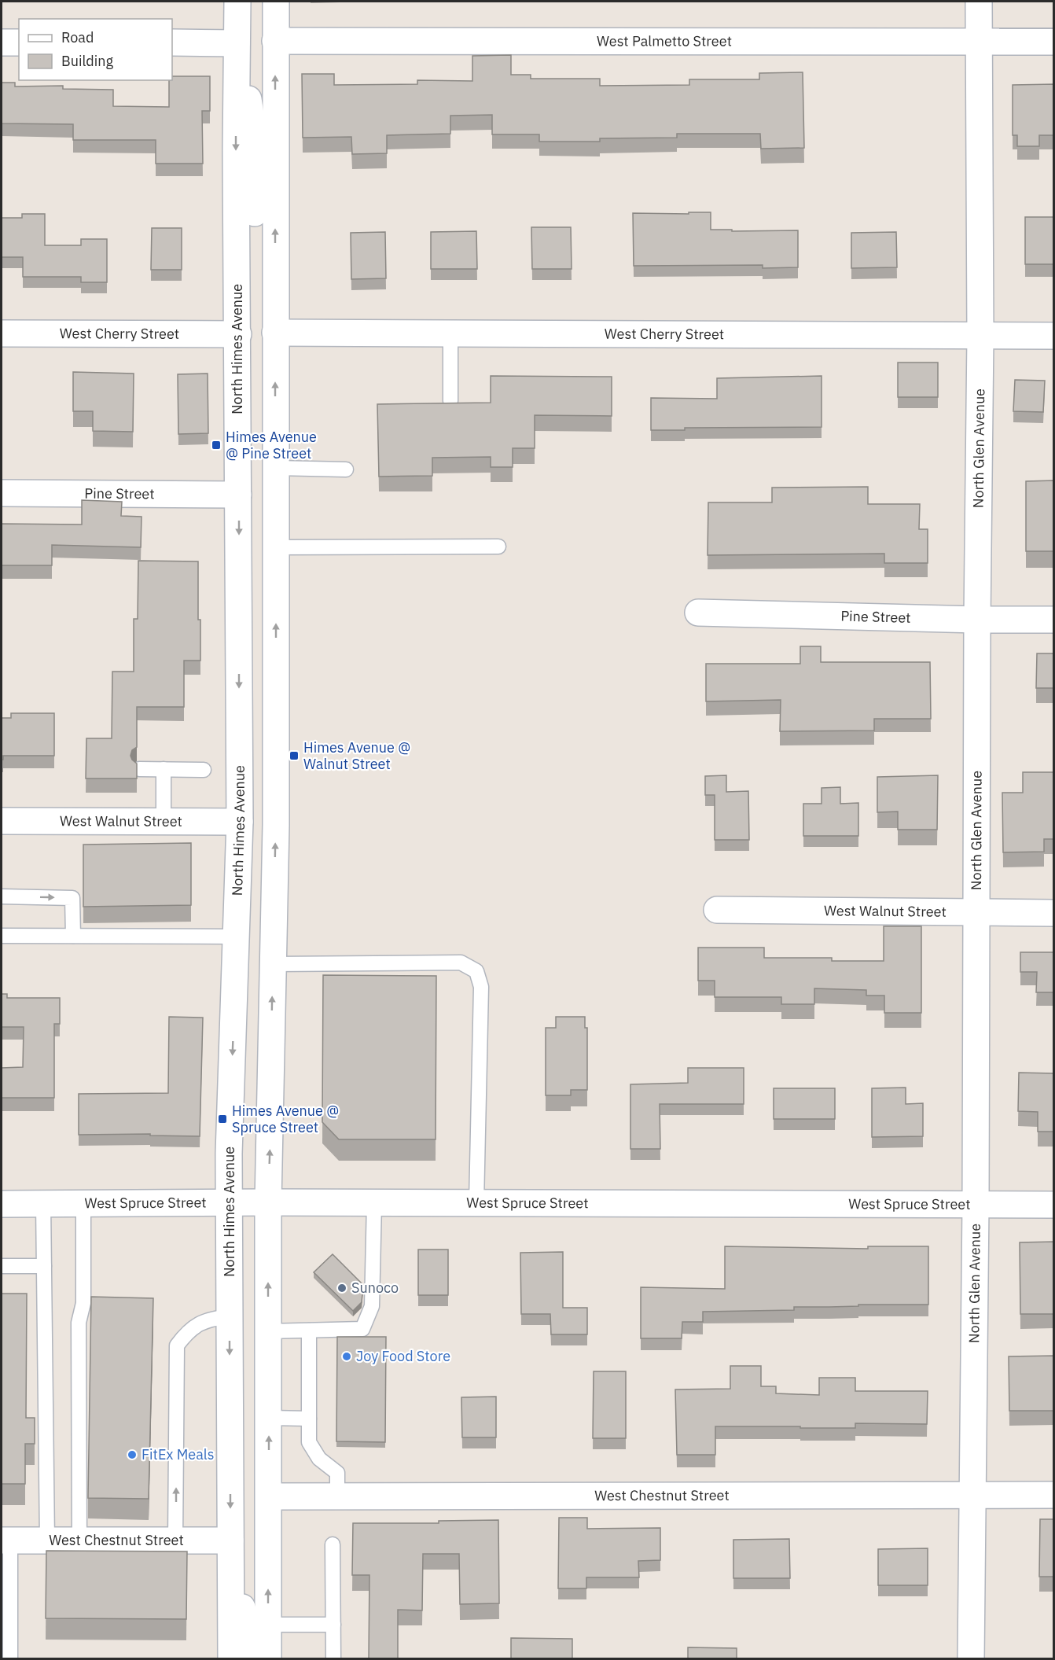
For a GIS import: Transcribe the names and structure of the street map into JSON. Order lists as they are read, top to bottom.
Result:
{
  "streets": {
    "street": [
      "West Palmetto Street",
      "West Cherry Street",
      "North Himes Avenue",
      "North Glen Avenue",
      "Pine Street",
      "West Walnut Street",
      "West Spruce Street",
      "West Chestnut Street"
    ]
  },
  "crossings": [
    ["West Palmetto Street", "North Glen Avenue"],
    ["West Cherry Street", "North Himes Avenue"],
    ["West Cherry Street", "North Glen Avenue"],
    ["North Himes Avenue", "Pine Street"],
    ["North Himes Avenue", "West Walnut Street"],
    ["North Himes Avenue", "West Spruce Street"],
    ["North Himes Avenue", "West Chestnut Street"],
    ["North Glen Avenue", "Pine Street"],
    ["North Glen Avenue", "West Walnut Street"],
    ["North Glen Avenue", "West Spruce Street"],
    ["North Glen Avenue", "West Chestnut Street"]
  ],
  "places": {
    "transit": ["Himes Avenue @ Pine Street", "Himes Avenue @ Walnut Street", "Himes Avenue @ Spruce Street"],
    "other": ["Sunoco", "Joy Food Store", "FitEx Meals"]
  },
  "legend": ["Road", "Building"]
}
